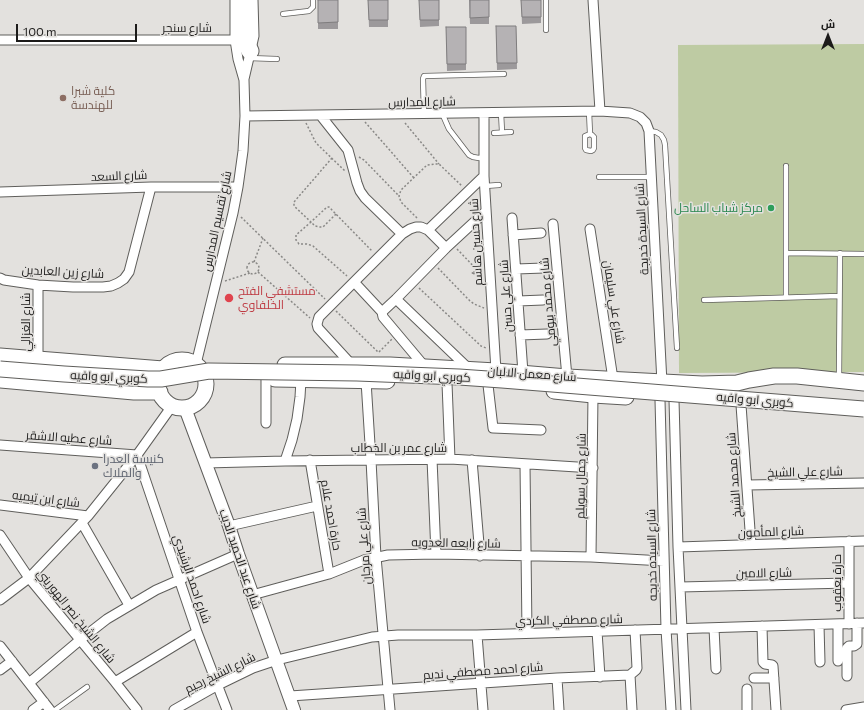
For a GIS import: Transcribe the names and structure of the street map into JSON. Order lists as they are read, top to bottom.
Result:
{
  "streets": {
    "main road": ["شارع معمل الالبان", "كوبري ابو وافيه"],
    "street": [
      "شارع سنجر",
      "شارع المدارس",
      "شارع السعد",
      "شارع تقسيم المدارس",
      "شارع السيدة خديجة",
      "شارع حسين هاشم",
      "شارع زين العابدين",
      "شارع علي حسن",
      "شارع محمد بيومي",
      "شارع علي سليمان",
      "شارع الغزالي",
      "شارع عطيه الاشقر",
      "شارع عمر بن الخطاب",
      "شارع علي الشيخ",
      "شارع محمد الشيخ",
      "شارع جمال سويلم",
      "شارع ابن تيميه",
      "حارة احمد علام",
      "شارع المأمون",
      "شارع رابعه العدويه",
      "شارع علي مرجان",
      "شارع السيده خديجه",
      "شارع عبد الحميد الديب",
      "شارع الامين",
      "شارع احمد الرشيدي",
      "حارة يعقوب",
      "شارع الشيخ نصر الهوريني",
      "شارع مصطفي الكردي",
      "شارع احمد مصطفي نديم",
      "شارع الشيخ رحيم"
    ]
  },
  "crossings": [
    ["شارع سنجر", "شارع تقسيم المدارس"],
    ["شارع المدارس", "شارع تقسيم المدارس"],
    ["شارع المدارس", "شارع حسين هاشم"],
    ["شارع السعد", "شارع تقسيم المدارس"],
    ["شارع السعد", "شارع زين العابدين"],
    ["شارع تقسيم المدارس", "شارع معمل الالبان"],
    ["شارع تقسيم المدارس", "شارع عبد الحميد الديب"],
    ["شارع السيدة خديجة", "شارع معمل الالبان"],
    ["شارع حسين هاشم", "شارع معمل الالبان"],
    ["شارع زين العابدين", "شارع الغزالي"],
    ["شارع علي حسن", "شارع معمل الالبان"],
    ["شارع محمد بيومي", "شارع معمل الالبان"],
    ["شارع علي سليمان", "شارع معمل الالبان"],
    ["شارع معمل الالبان", "كوبري ابو وافيه"],
    ["شارع معمل الالبان", "شارع محمد الشيخ"],
    ["شارع معمل الالبان", "شارع جمال سويلم"],
    ["شارع معمل الالبان", "شارع علي مرجان"],
    ["شارع معمل الالبان", "شارع السيده خديجه"],
    ["شارع معمل الالبان", "شارع عبد الحميد الديب"],
    ["شارع عطيه الاشقر", "شارع احمد الرشيدي"],
    ["شارع عمر بن الخطاب", "شارع جمال سويلم"],
    ["شارع عمر بن الخطاب", "حارة احمد علام"],
    ["شارع عمر بن الخطاب", "شارع علي مرجان"],
    ["شارع عمر بن الخطاب", "شارع عبد الحميد الديب"],
    ["شارع علي الشيخ", "شارع محمد الشيخ"],
    ["شارع محمد الشيخ", "شارع المأمون"],
    ["شارع جمال سويلم", "شارع رابعه العدويه"],
    ["حارة احمد علام", "شارع رابعه العدويه"],
    ["شارع المأمون", "شارع رابعه العدويه"],
    ["شارع المأمون", "شارع السيده خديجه"],
    ["شارع المأمون", "حارة يعقوب"],
    ["شارع رابعه العدويه", "شارع علي مرجان"],
    ["شارع رابعه العدويه", "شارع السيده خديجه"],
    ["شارع رابعه العدويه", "شارع عبد الحميد الديب"],
    ["شارع علي مرجان", "شارع مصطفي الكردي"],
    ["شارع علي مرجان", "شارع احمد مصطفي نديم"],
    ["شارع السيده خديجه", "شارع مصطفي الكردي"],
    ["شارع عبد الحميد الديب", "شارع مصطفي الكردي"],
    ["شارع عبد الحميد الديب", "شارع احمد مصطفي نديم"],
    ["شارع عبد الحميد الديب", "شارع الشيخ رحيم"],
    ["شارع الامين", "حارة يعقوب"],
    ["شارع احمد الرشيدي", "شارع الشيخ رحيم"],
    ["حارة يعقوب", "شارع مصطفي الكردي"],
    ["شارع مصطفي الكردي", "شارع الشيخ رحيم"]
  ],
  "places": [
    "كلية شبرا للهندسة",
    "مركز شباب الساحل",
    "مستشفي الفتح الخلفاوي",
    "كنيسة العدرا والملاك"
  ],
  "scale_bar": "100 m",
  "north": "top"
}
